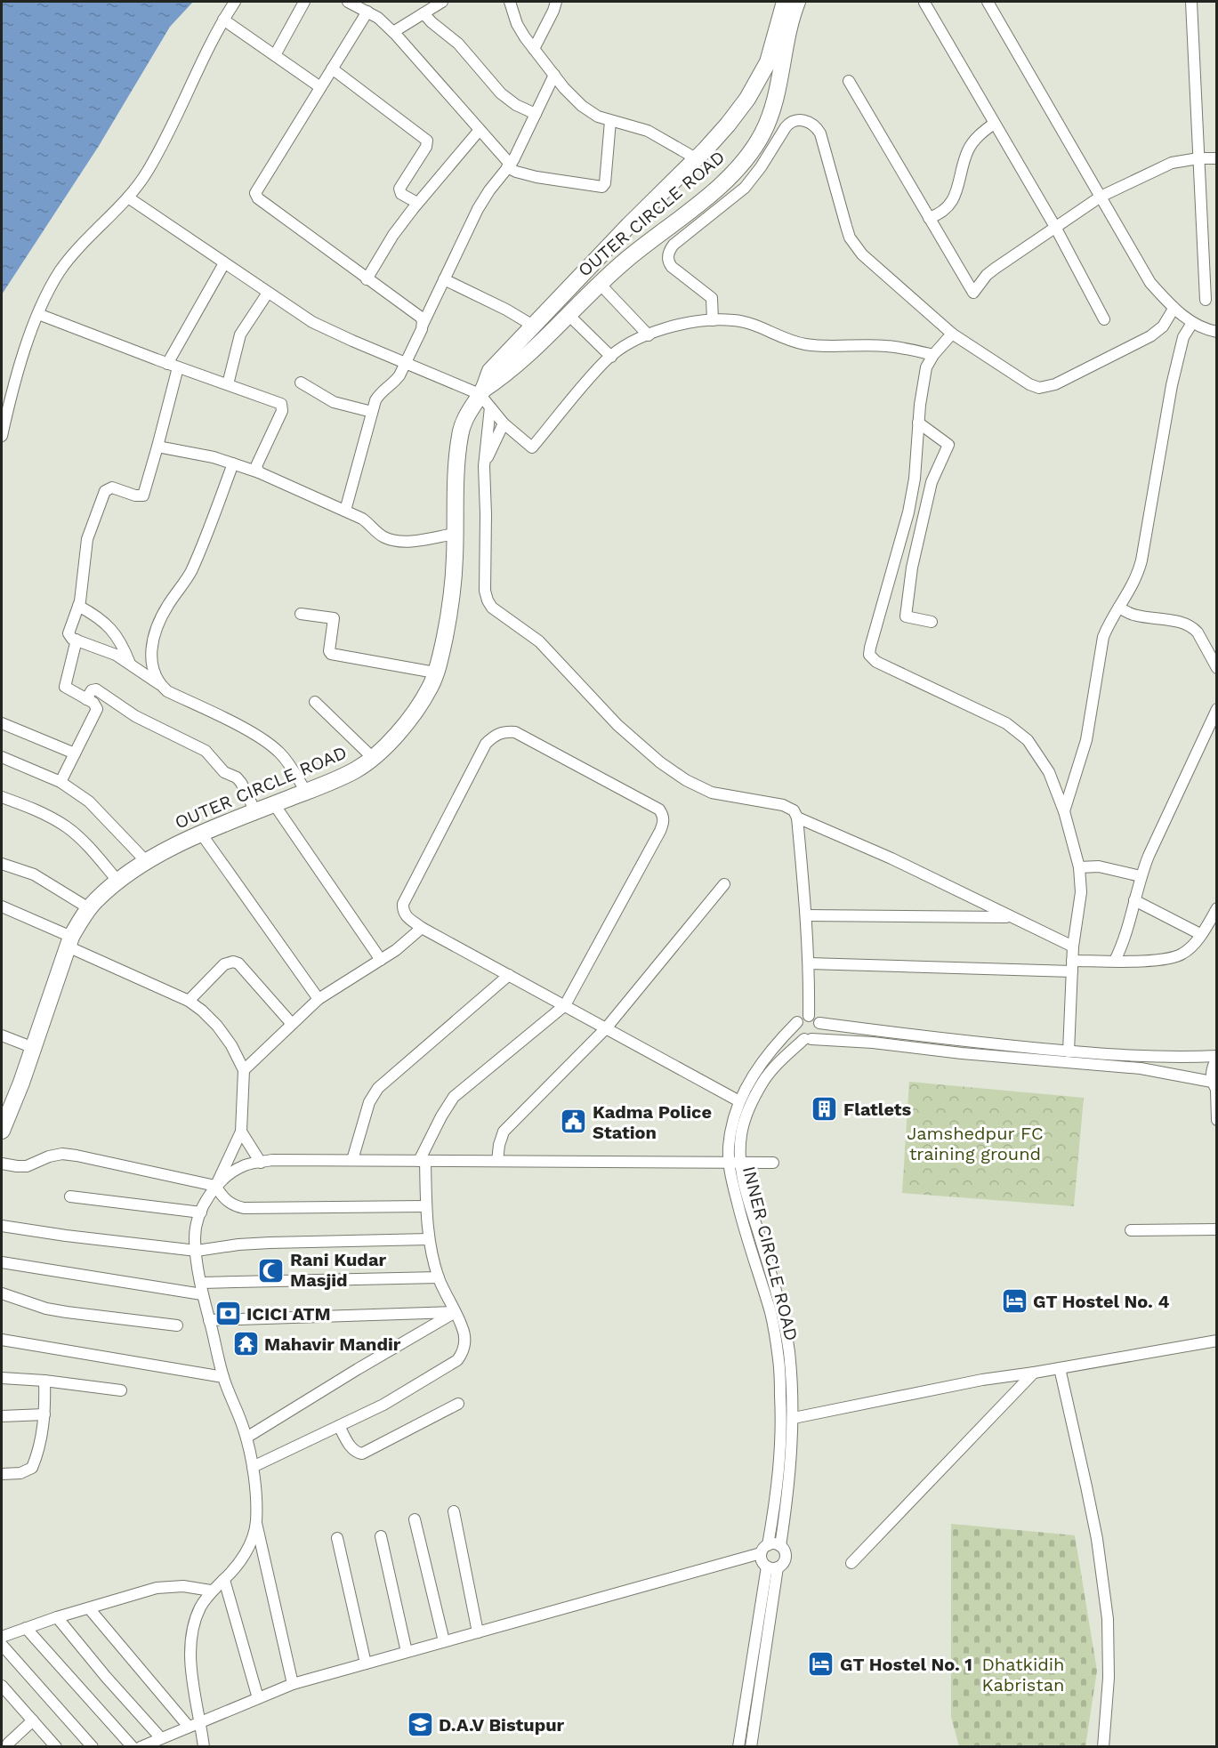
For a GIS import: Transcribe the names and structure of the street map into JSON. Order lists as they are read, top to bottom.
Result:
{
  "streets": {
    "main road": ["OUTER CIRCLE ROAD"],
    "street": ["INNER CIRCLE ROAD"]
  },
  "parks": ["Jamshedpur FC training ground", "Dhatkidih Kabristan"],
  "places": {
    "building": ["Flatlets"],
    "public building": ["Kadma Police Station"],
    "mosque": ["Rani Kudar Masjid"],
    "hotel": ["GT Hostel No. 4", "GT Hostel No. 1"],
    "bank": ["ICICI ATM"],
    "temple": ["Mahavir Mandir"],
    "school or university": ["D.A.V Bistupur"]
  }
}
